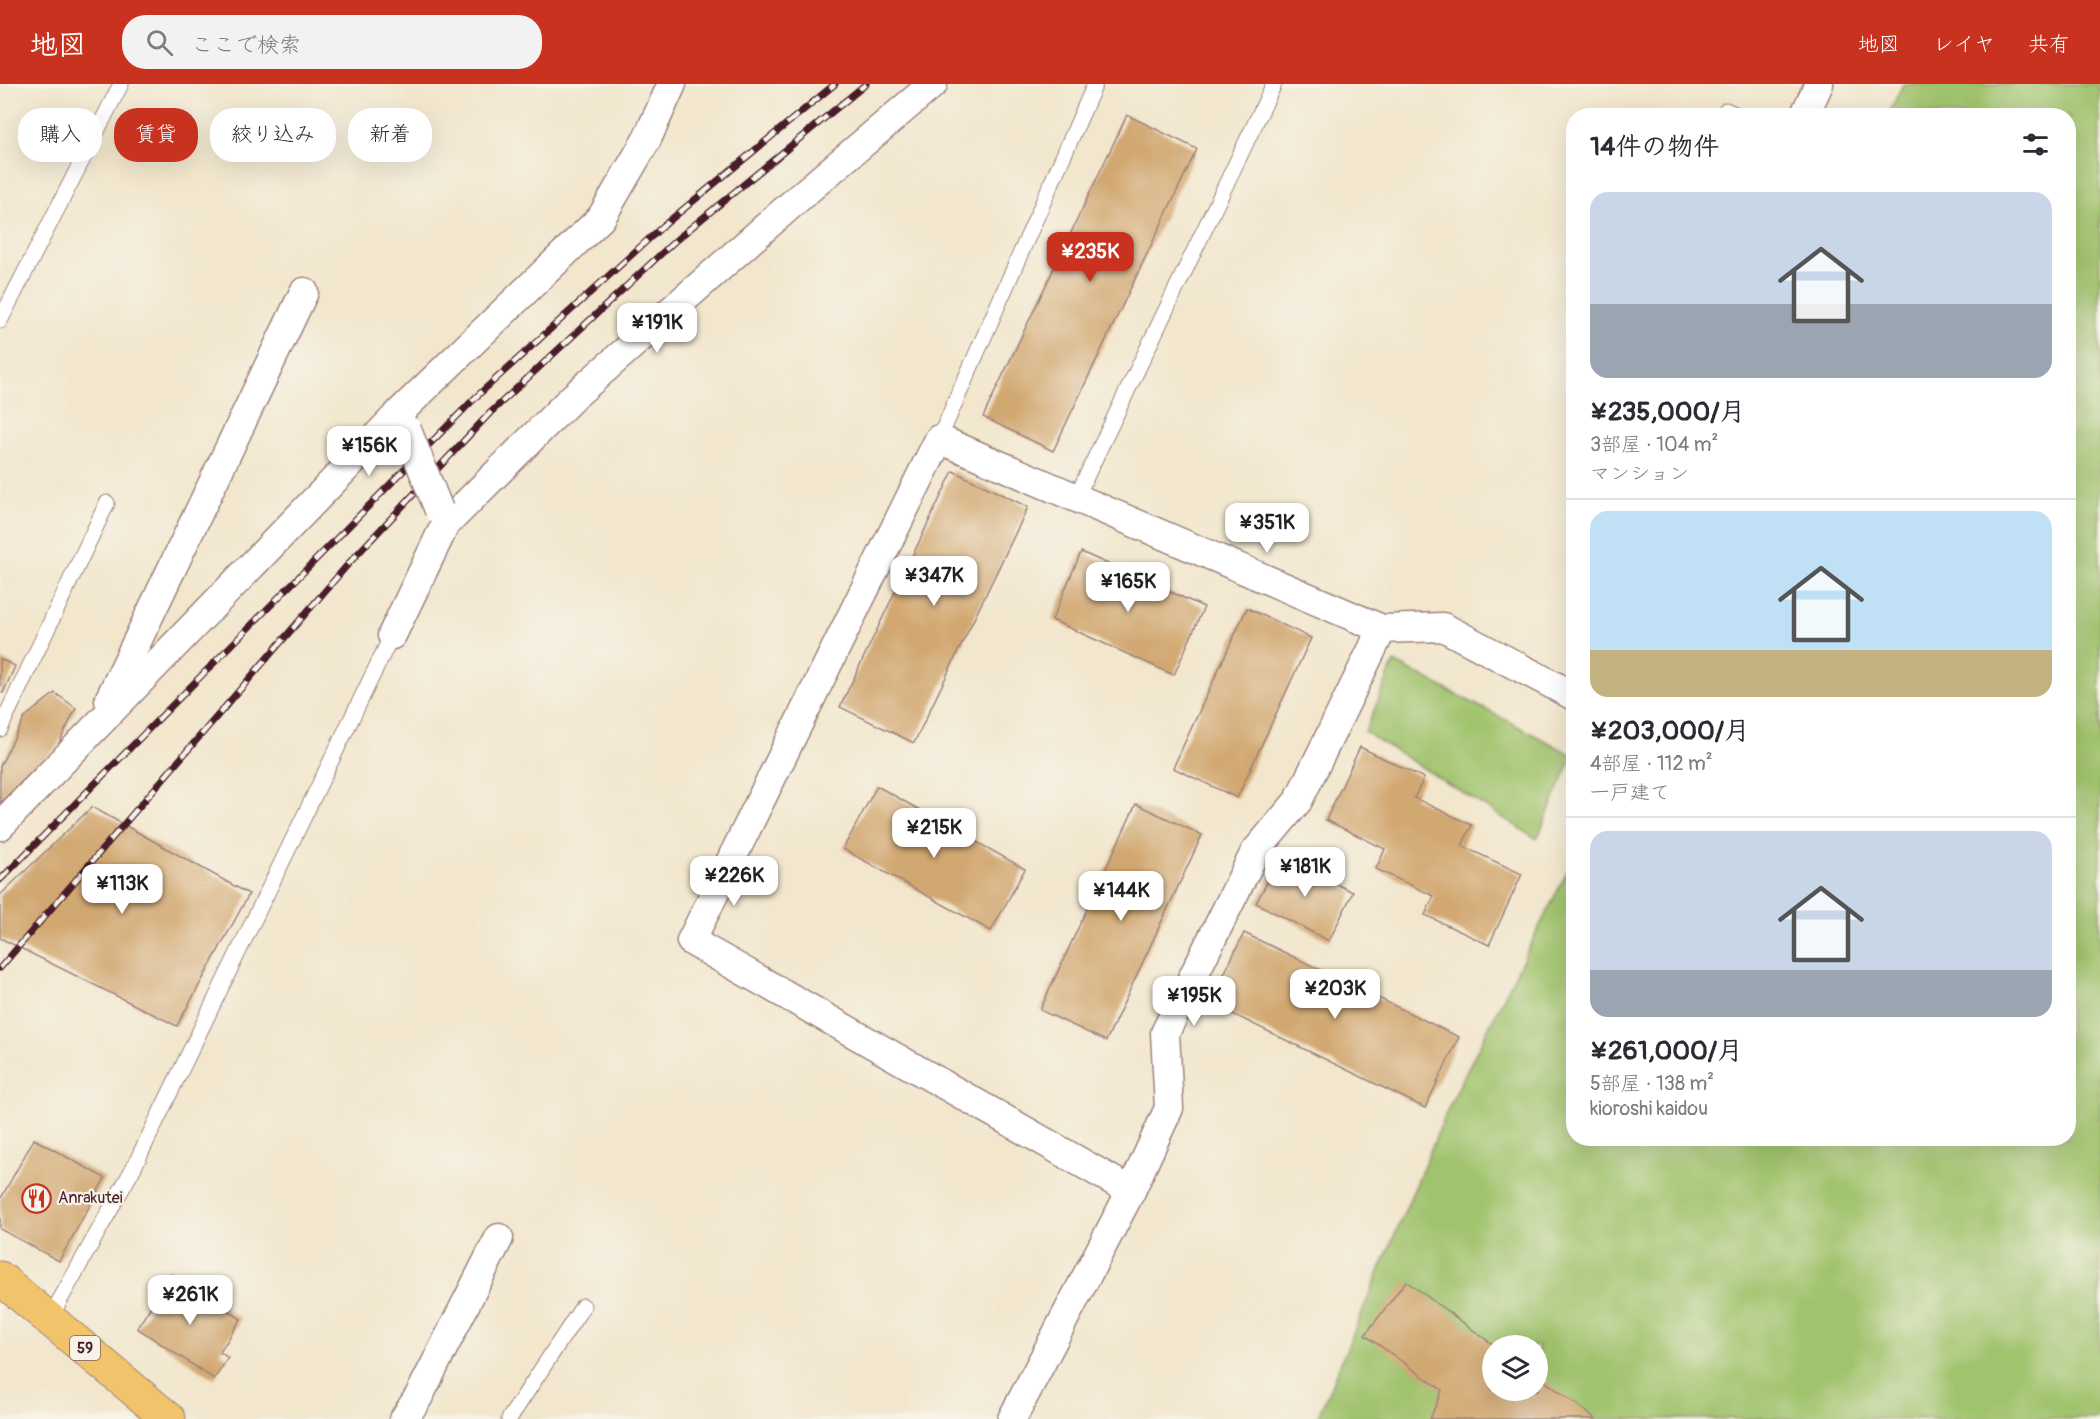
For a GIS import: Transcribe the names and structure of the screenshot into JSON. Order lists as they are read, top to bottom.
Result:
{
  "streets": {
    "main road": ["59"]
  },
  "places": {
    "restaurant": ["Anrakutei"]
  },
  "page": {
    "header": "地図",
    "search": "ここで検索",
    "nav": ["地図", "レイヤ", "共有"],
    "chip": [
      "購入",
      "賃貸",
      "絞り込み",
      "新着"
    ],
    "heading": "14件の物件",
    "list": [
      {
        "name": "¥235,000/月",
        "note": "3部屋 · 104 m² · マンション"
      },
      {
        "name": "¥203,000/月",
        "note": "4部屋 · 112 m² · 一戸建て"
      },
      {
        "name": "¥261,000/月",
        "note": "5部屋 · 138 m² · kioroshi kaidou"
      }
    ],
    "price": [
      "¥235K",
      "¥191K",
      "¥156K",
      "¥351K",
      "¥347K",
      "¥165K",
      "¥215K",
      "¥181K",
      "¥226K",
      "¥113K",
      "¥144K",
      "¥203K",
      "¥195K",
      "¥261K"
    ]
  }
}
